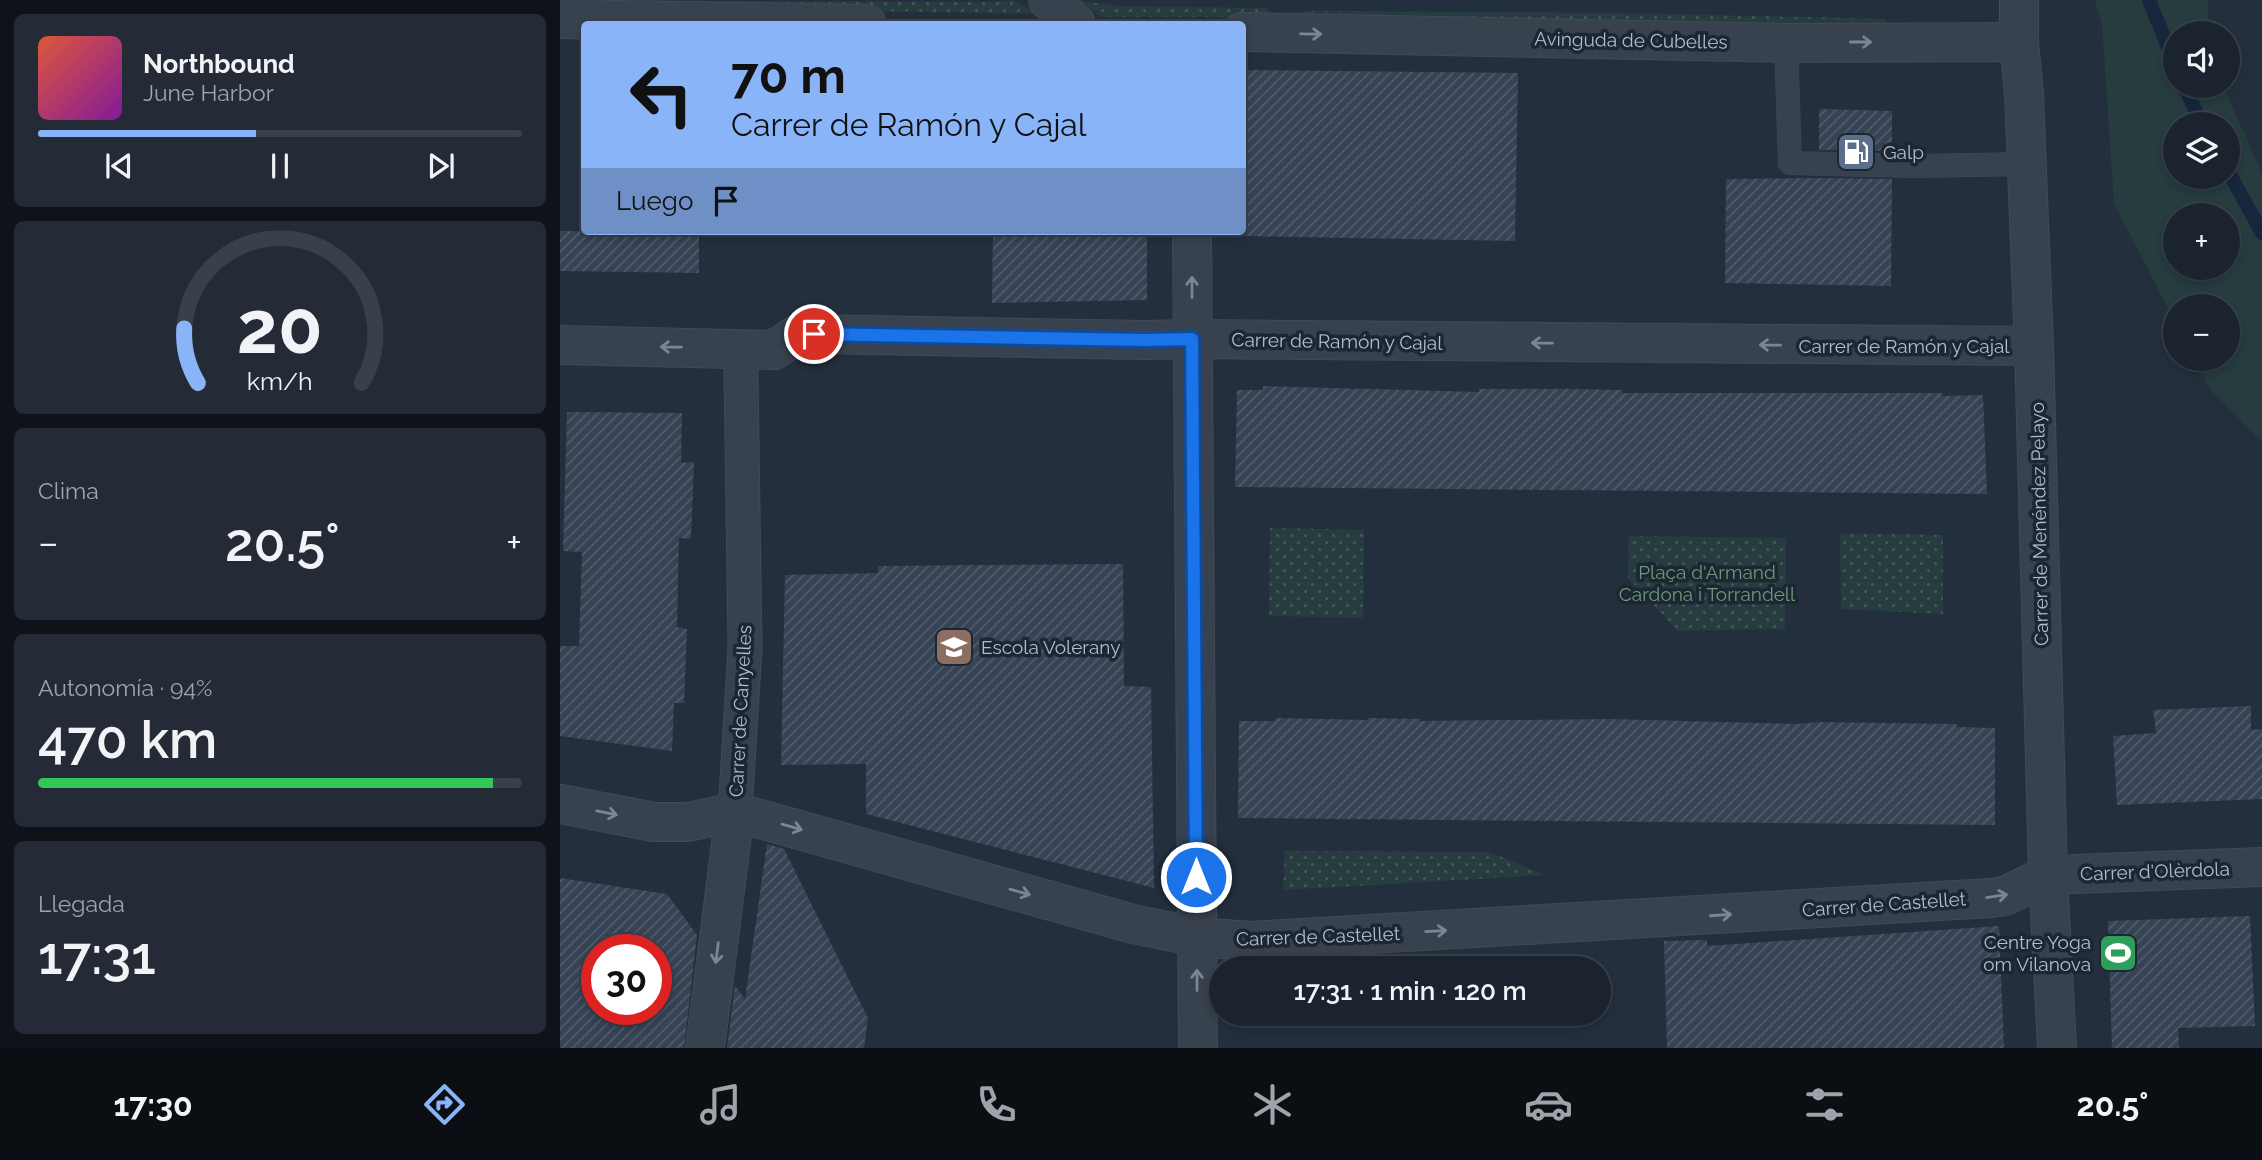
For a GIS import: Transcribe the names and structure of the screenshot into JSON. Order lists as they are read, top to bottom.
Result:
{
  "streets": {
    "street": [
      "Avinguda de Cubelles",
      "Carrer de Ramón y Cajal",
      "Carrer de Menéndez Pelayo",
      "Carrer de Canyelles",
      "Carrer d'Olèrdola",
      "Carrer de Castellet"
    ]
  },
  "crossings": [
    ["Avinguda de Cubelles", "Carrer de Menéndez Pelayo"],
    ["Carrer de Ramón y Cajal", "Carrer de Menéndez Pelayo"],
    ["Carrer de Menéndez Pelayo", "Carrer d'Olèrdola"],
    ["Carrer de Menéndez Pelayo", "Carrer de Castellet"],
    ["Carrer de Canyelles", "Carrer de Castellet"],
    ["Carrer d'Olèrdola", "Carrer de Castellet"]
  ],
  "one_way": [
    "Avinguda de Cubelles",
    "Carrer de Ramón y Cajal",
    "Carrer de Canyelles",
    "Carrer de Castellet"
  ],
  "parks": ["Plaça d'Armand Cardona i Torrandell"],
  "places": {
    "fuel station": ["Galp"],
    "school or university": ["Escola Volerany"],
    "sports": ["Centre Yoga om Vilanova"]
  },
  "page": {
    "map_buttons": ["+", "−"],
    "turn": ["70 m", "Carrer de Ramón y Cajal"],
    "song": ["Northbound", "June Harbor"],
    "then": "Luego",
    "tile": [
      "Clima",
      ["Autonomía · 94%", "470 km"],
      ["Llegada", "17:31"]
    ],
    "heat": ["−", "20.5°", "+"],
    "limit": "30",
    "trip": "17:31 · 1 min · 120 m",
    "tabs": ["17:30", "20.5°"],
    "gauge": ["20", "km/h"]
  }
}
